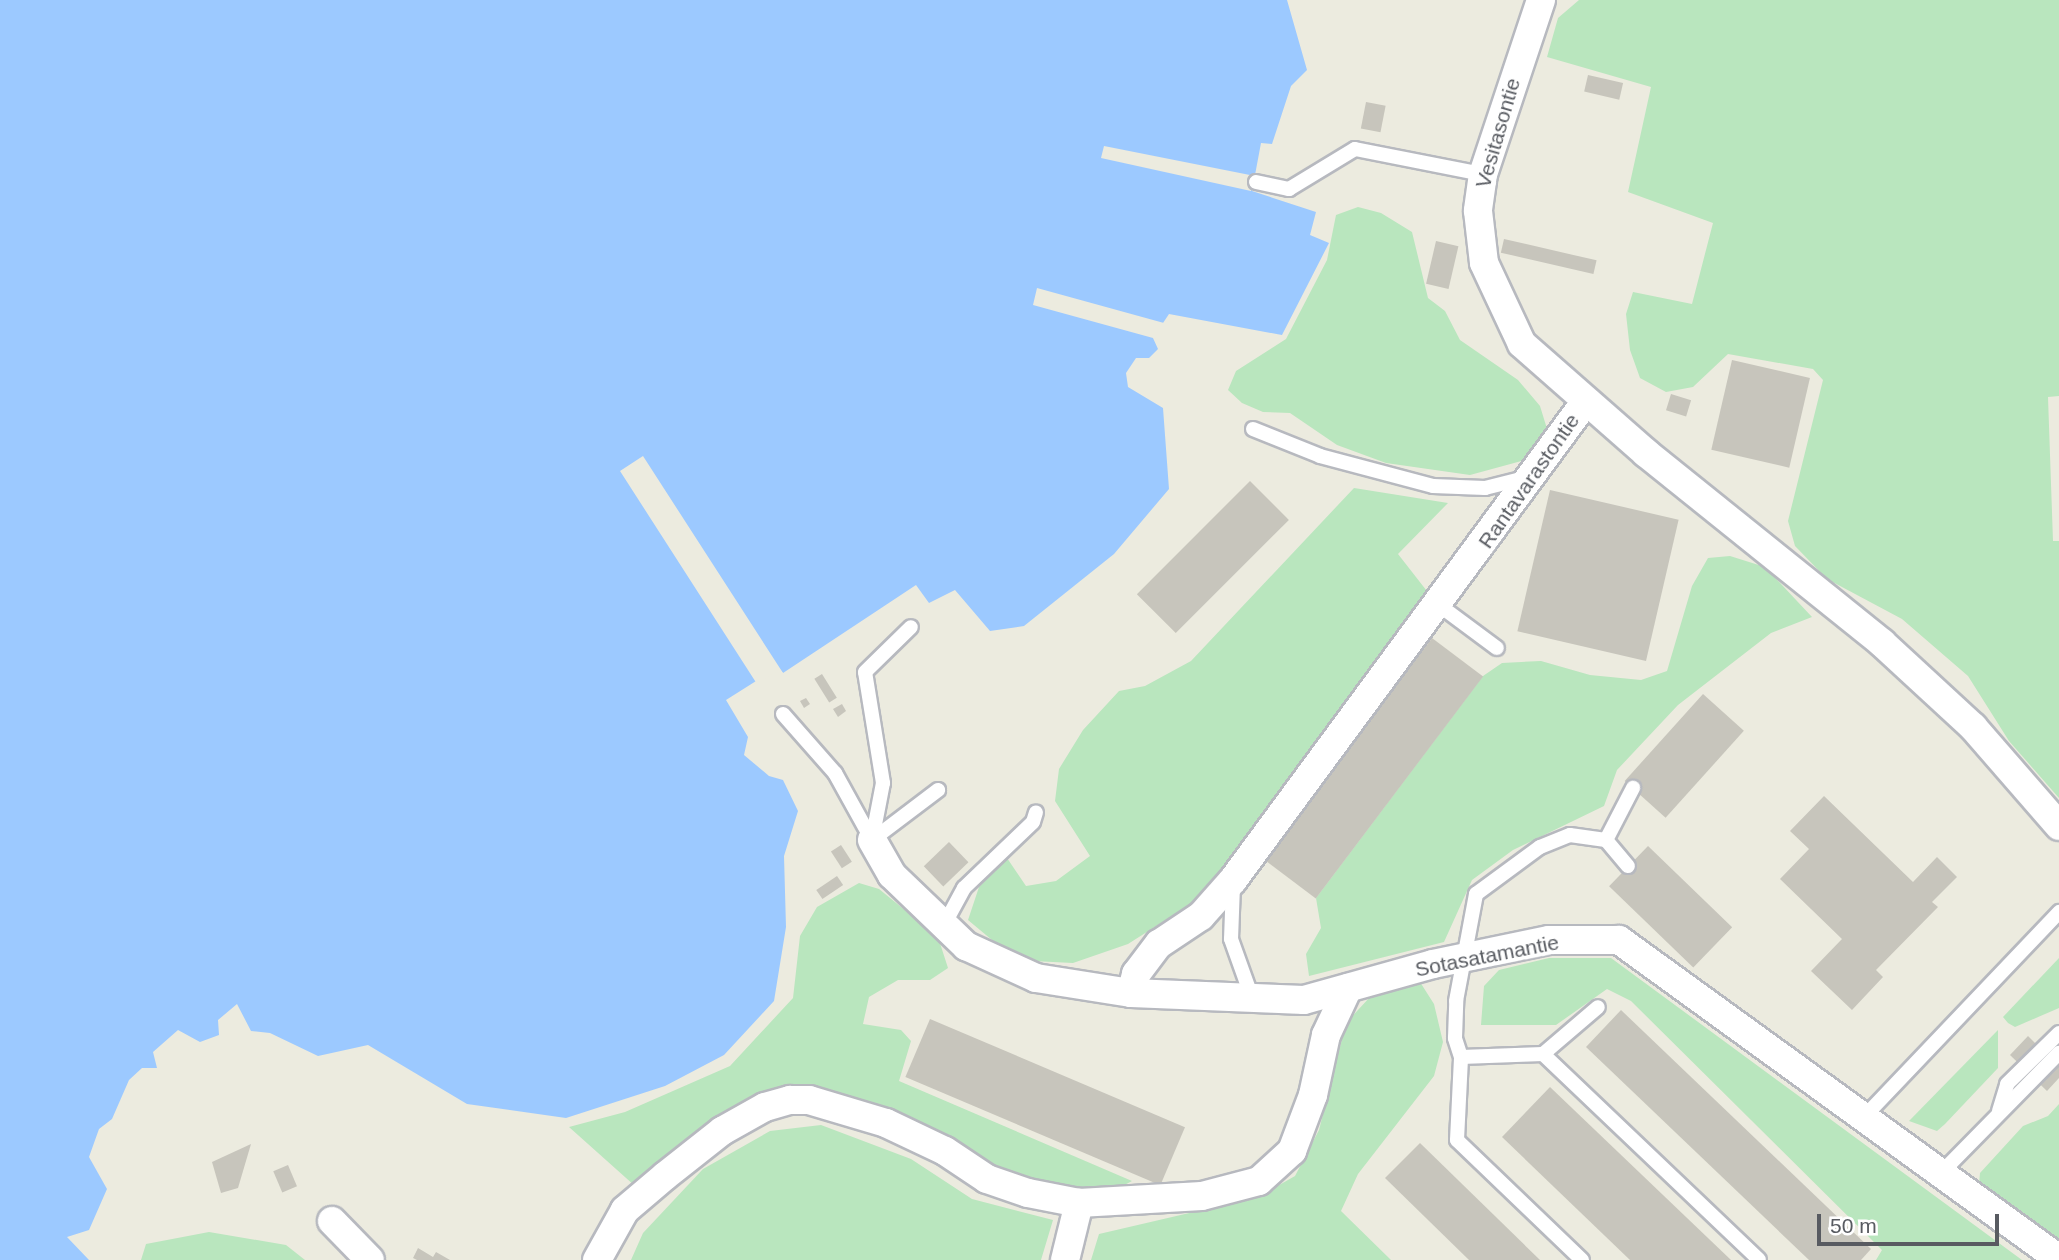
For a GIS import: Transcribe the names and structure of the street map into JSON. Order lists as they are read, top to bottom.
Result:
{
  "streets": {
    "street": ["Vesitasontie", "Rantavarastontie", "Sotasatamantie"]
  },
  "crossings": [
    ["Vesitasontie", "Rantavarastontie"],
    ["Rantavarastontie", "Sotasatamantie"]
  ],
  "scale_bar": "50 m"
}
